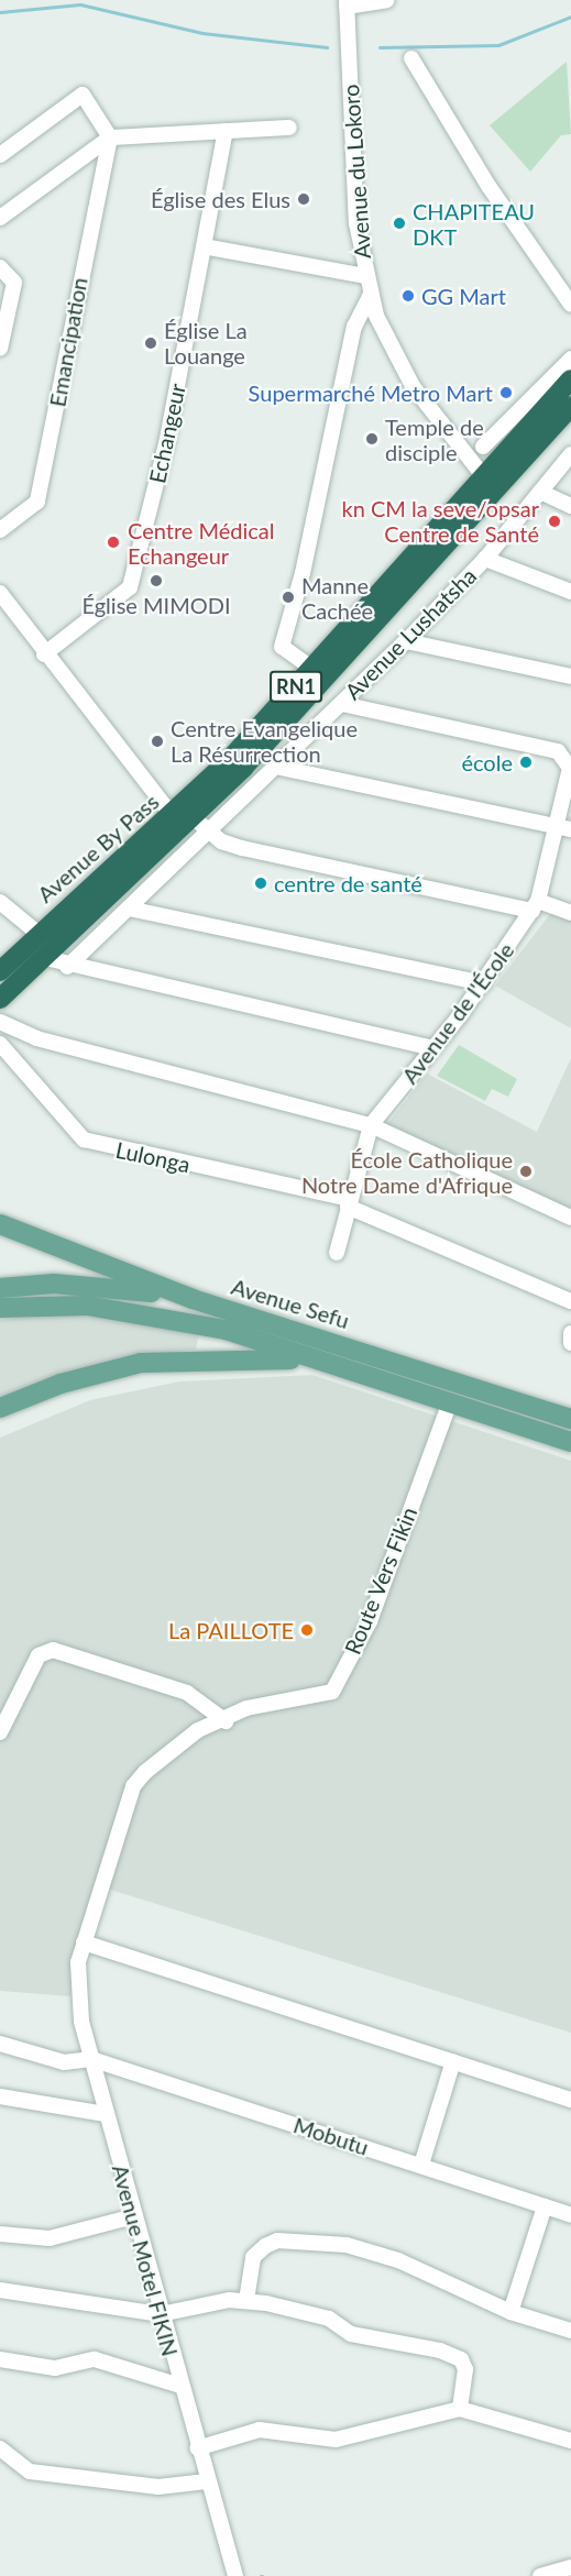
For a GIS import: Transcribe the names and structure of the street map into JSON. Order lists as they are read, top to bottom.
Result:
{
  "streets": {
    "highway": ["RN1", "Avenue By Pass"],
    "main road": ["Avenue Sefu"],
    "street": [
      "Avenue du Lokoro",
      "Emancipation",
      "Echangeur",
      "Avenue Lushatsha",
      "Avenue de l'École",
      "Lulonga",
      "Route Vers Fikin",
      "Mobutu",
      "Avenue Motel FIKIN"
    ]
  },
  "crossings": [
    ["Avenue du Lokoro", "Avenue By Pass"],
    ["Avenue de l'École", "Lulonga"],
    ["Route Vers Fikin", "Avenue Motel FIKIN"],
    ["Mobutu", "Avenue Motel FIKIN"]
  ],
  "places": [
    "Église des Elus",
    "CHAPITEAU DKT",
    "GG Mart",
    "Église La Louange",
    "Supermarché Metro Mart",
    "Temple de disciple",
    "kn CM la seve/opsar Centre de Santé",
    "Centre Médical Echangeur",
    "Église MIMODI",
    "Manne Cachée",
    "Centre Evangelique La Résurrection",
    "école",
    "centre de santé",
    "École Catholique Notre Dame d'Afrique",
    "La PAILLOTE"
  ]
}
